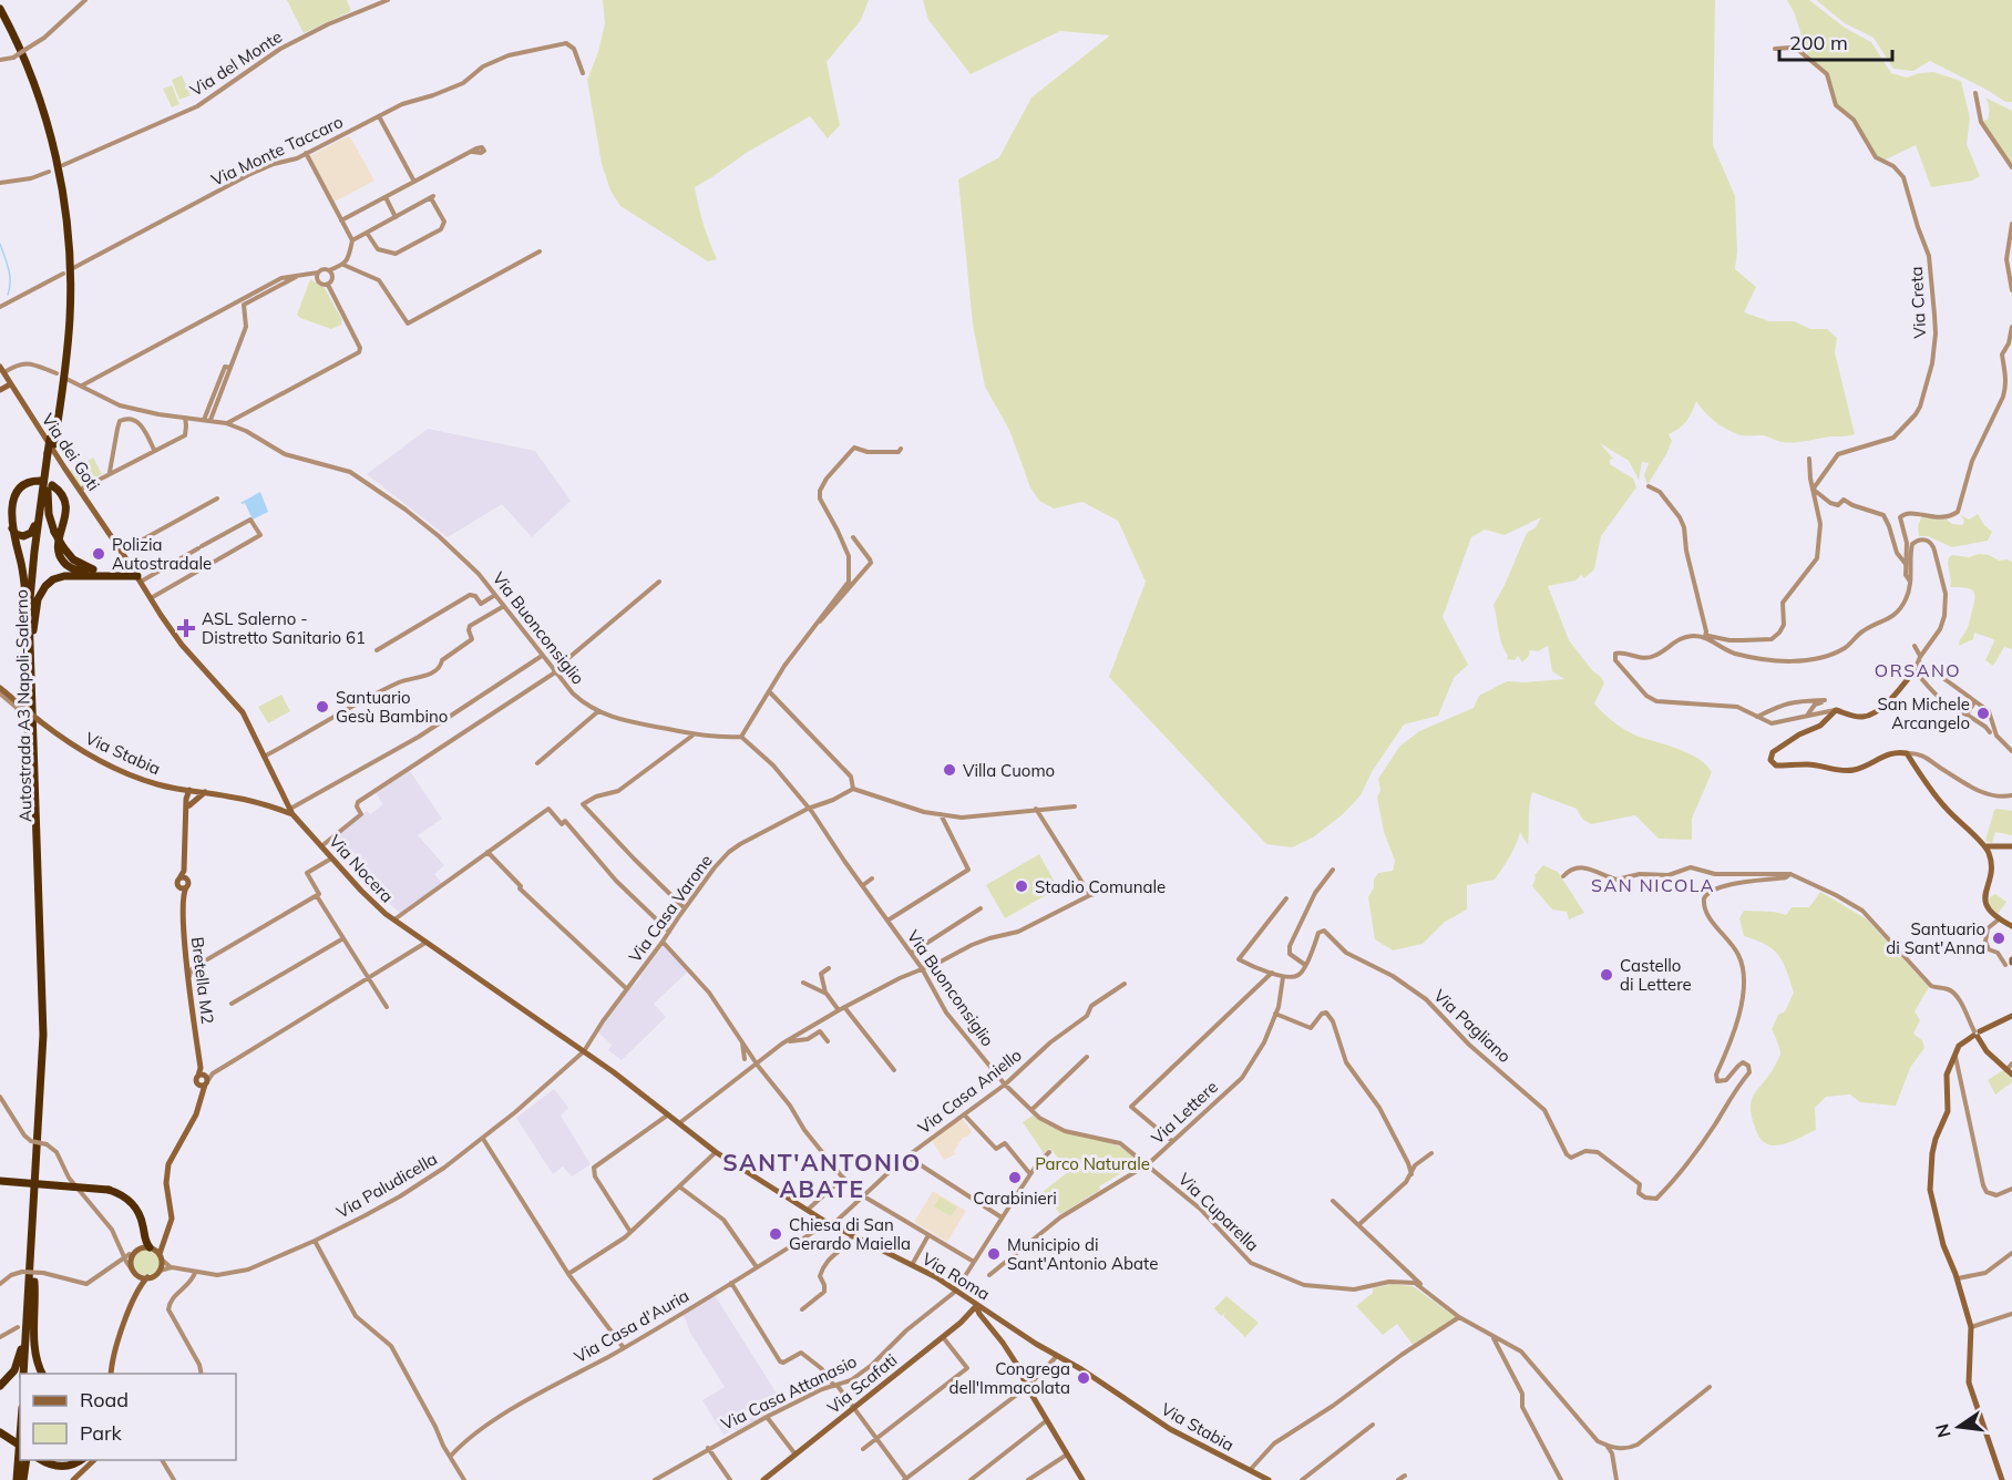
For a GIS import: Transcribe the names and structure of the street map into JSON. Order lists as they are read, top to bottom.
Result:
{
  "streets": {
    "highway": ["Autostrada A3 Napoli-Salerno"],
    "street": [
      "Via del Monte",
      "Via Monte Taccaro",
      "Via Creta",
      "Via dei Goti",
      "Via Buonconsiglio",
      "Via Stabia",
      "Via Nocera",
      "Via Casa Varone",
      "Bretella M2",
      "Via Pagliano",
      "Via Casa Aniello",
      "Via Lettere",
      "Via Paludicella",
      "Via Cuparella",
      "Via Roma",
      "Via Casa d'Auria",
      "Via Scafati",
      "Via Casa Attanasio"
    ]
  },
  "crossings": [
    ["Via dei Goti", "Via Nocera"],
    ["Via Buonconsiglio", "Via Casa Varone"],
    ["Via Buonconsiglio", "Via Casa Aniello"],
    ["Via Buonconsiglio", "Via Lettere"],
    ["Via Buonconsiglio", "Via Cuparella"],
    ["Via Stabia", "Via Nocera"],
    ["Via Stabia", "Bretella M2"],
    ["Via Stabia", "Via Roma"],
    ["Via Nocera", "Via Casa Varone"],
    ["Via Nocera", "Via Paludicella"],
    ["Via Nocera", "Via Roma"],
    ["Via Casa Varone", "Via Paludicella"],
    ["Via Casa Varone", "Via Roma"],
    ["Bretella M2", "Via Paludicella"],
    ["Via Casa Aniello", "Via Roma"],
    ["Via Casa Aniello", "Via Casa d'Auria"],
    ["Via Lettere", "Via Cuparella"],
    ["Via Paludicella", "Via Roma"],
    ["Via Roma", "Via Casa d'Auria"],
    ["Via Roma", "Via Scafati"],
    ["Via Roma", "Via Casa Attanasio"]
  ],
  "districts": ["ORSANO", "SAN NICOLA", "SANT'ANTONIO ABATE"],
  "parks": ["Parco Naturale"],
  "places": {
    "other": [
      "Polizia Autostradale",
      "Santuario Gesù Bambino",
      "San Michele Arcangelo",
      "Villa Cuomo",
      "Stadio Comunale",
      "Santuario di Sant'Anna",
      "Castello di Lettere",
      "Carabinieri",
      "Chiesa di San Gerardo Maiella",
      "Municipio di Sant'Antonio Abate",
      "Congrega dell'Immacolata"
    ],
    "health": ["ASL Salerno - Distretto Sanitario 61"]
  },
  "legend": ["Road", "Park"],
  "scale_bar": "200 m",
  "north": "left"
}
